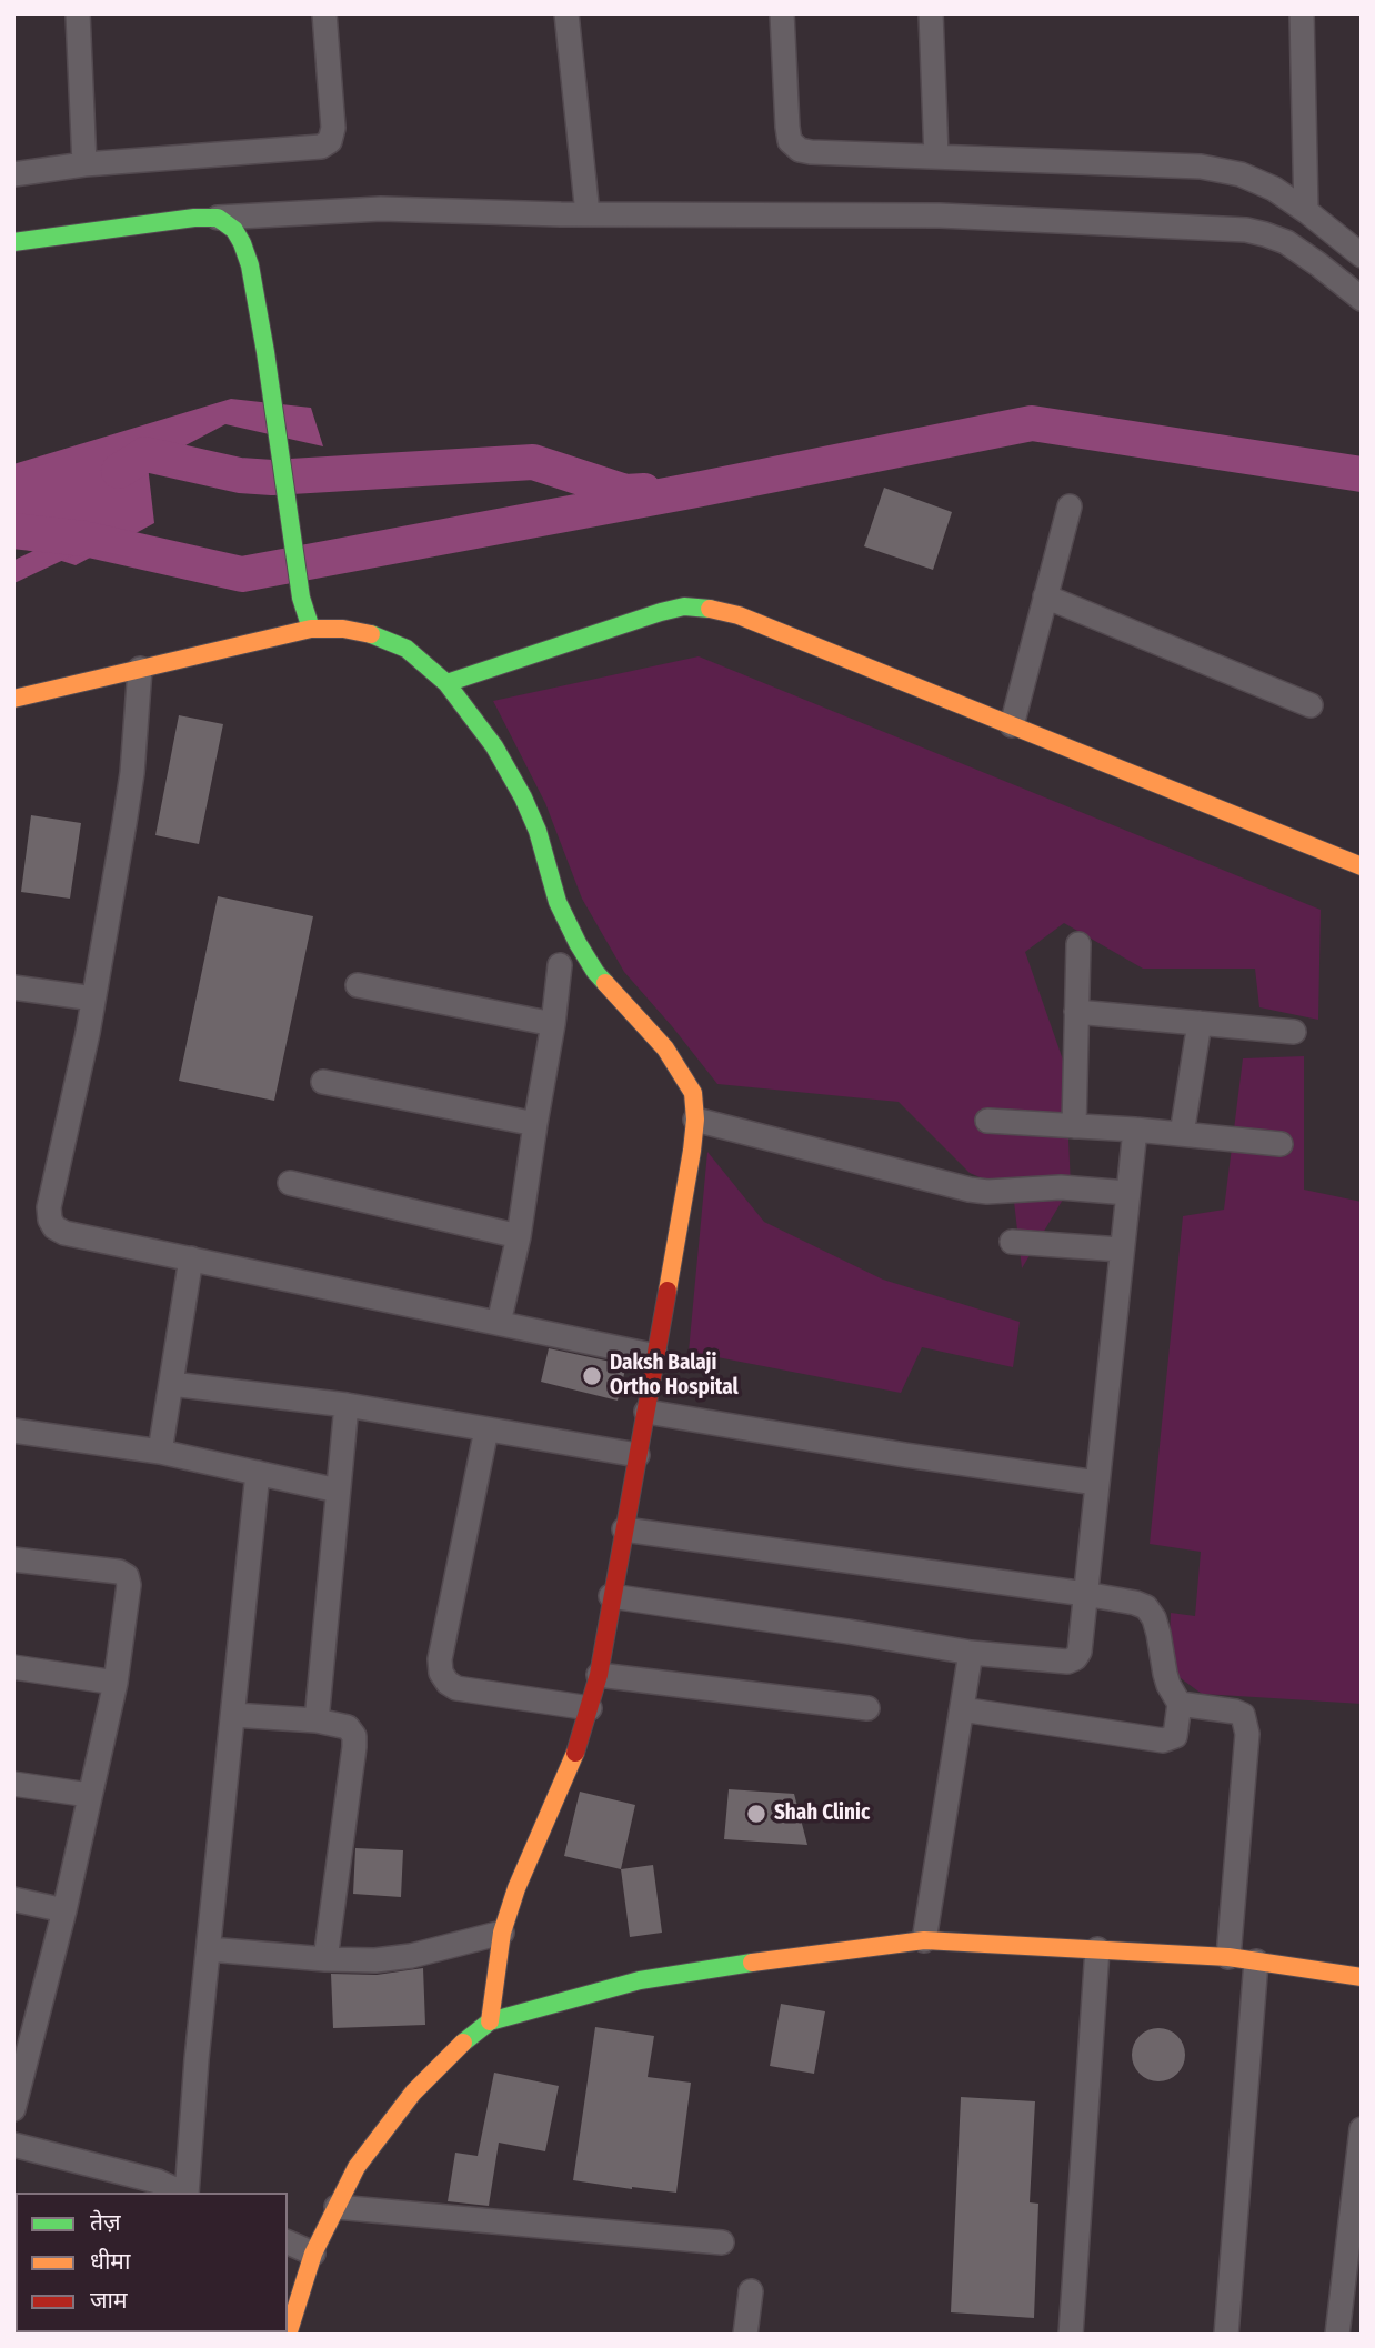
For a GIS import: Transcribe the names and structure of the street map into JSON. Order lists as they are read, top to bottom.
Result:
{
  "places": ["Daksh Balaji Ortho Hospital", "Shah Clinic"],
  "legend": ["तेज़", "धीमा", "जाम"]
}
